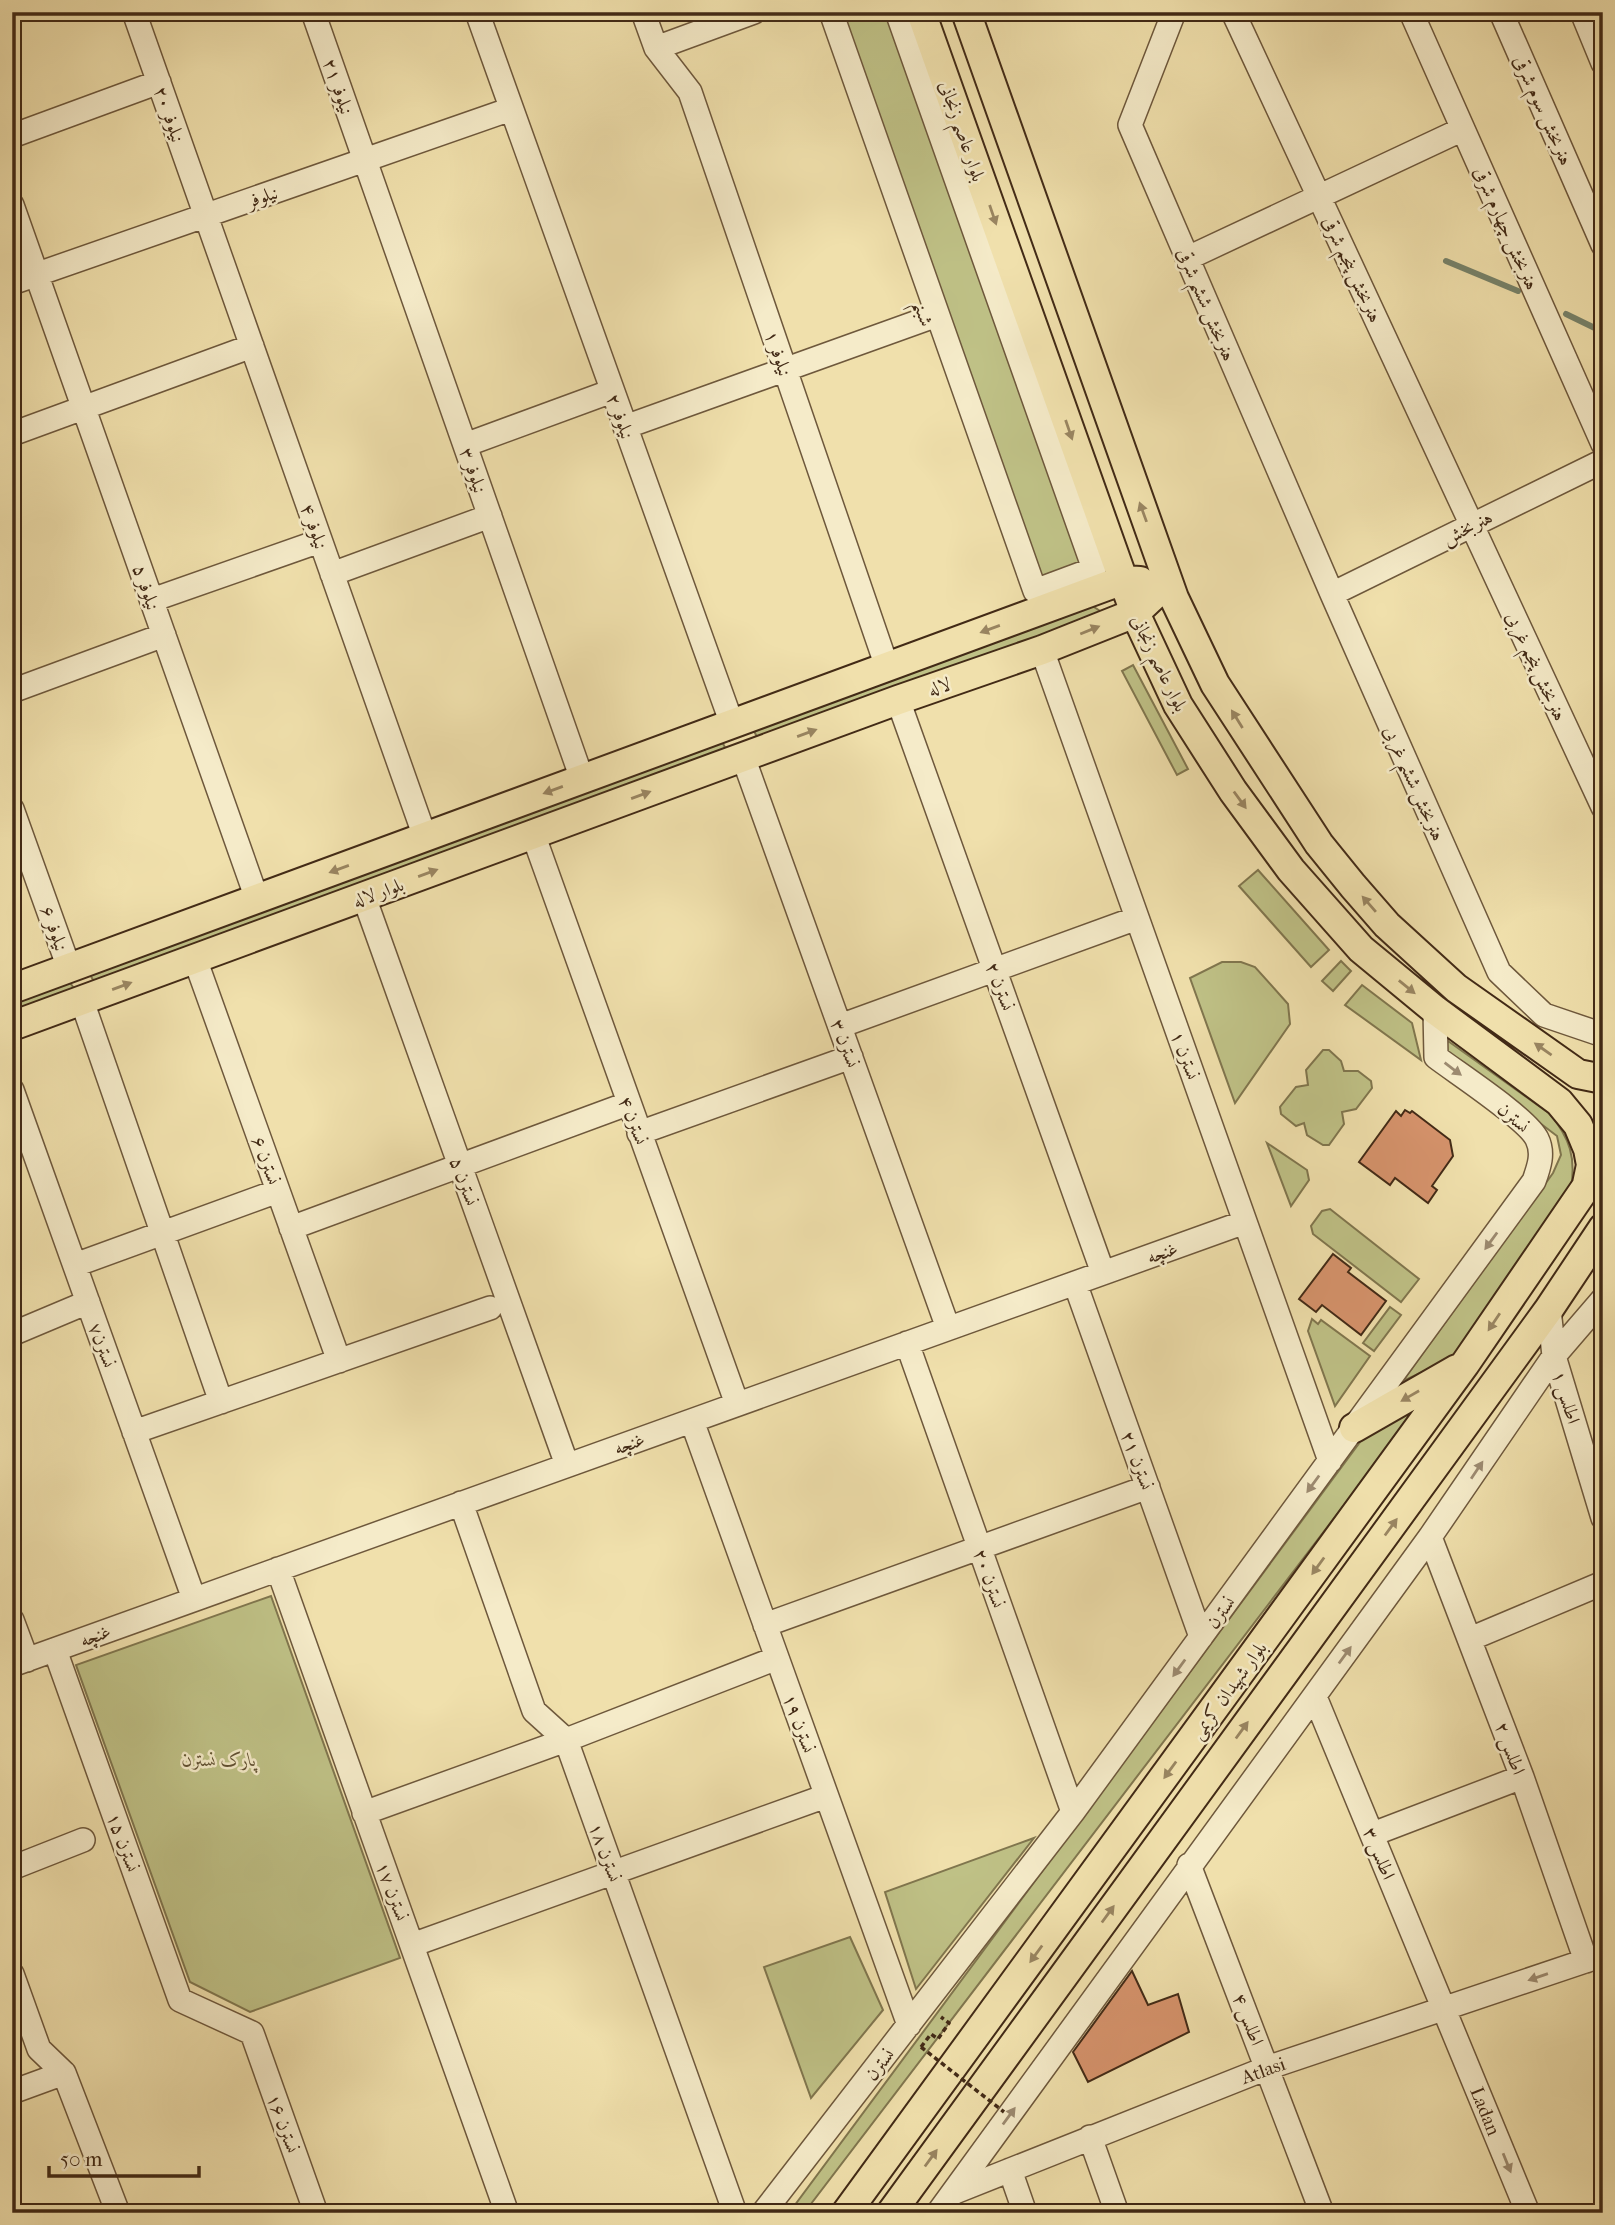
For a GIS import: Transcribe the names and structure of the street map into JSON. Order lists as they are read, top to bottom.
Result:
{
  "streets": {
    "main road": [
      "بلوار عاصم زنجانی",
      "لاله",
      "بلوار لاله",
      "بلوار شهیدان کریمی"
    ],
    "street": [
      "نیلوفر ۲۱",
      "هنربخش سوم شرقی",
      "نیلوفر ۲۰",
      "نیلوفر",
      "هنربخش چهارم شرقی",
      "هنربخش پنجم شرقی",
      "هنربخش ششم شرقی",
      "شبنم",
      "نیلوفر ۱",
      "نیلوفر ۲",
      "نیلوفر ۳",
      "نیلوفر ۴",
      "هنربخش",
      "نیلوفر ۵",
      "هنربخش پنجم غربی",
      "هنربخش ششم غربی",
      "نیلوفر ۶",
      "نسترن ۲",
      "نسترن ۳",
      "نسترن ۱",
      "نسترن",
      "نسترن ۴",
      "نسترن ۶",
      "نسترن ۵",
      "غنچه",
      "نسترن۷",
      "اطلس ۱",
      "نسترن ۲۱",
      "نسترن ۲۰",
      "نسترن ۱۹",
      "اطلس ۲",
      "نسترن ۱۵",
      "نسترن ۱۸",
      "اطلس ۳",
      "نسترن ۱۷",
      "اطلس ۴",
      "Atlasi",
      "Ladan",
      "نسترن ۱۶"
    ]
  },
  "crossings": [
    ["نیلوفر ۲۱", "نیلوفر"],
    ["نیلوفر ۲۱", "نیلوفر ۳"],
    ["نیلوفر ۲۰", "نیلوفر"],
    ["نیلوفر ۲۰", "نیلوفر ۴"],
    ["بلوار عاصم زنجانی", "لاله"],
    ["بلوار عاصم زنجانی", "نسترن"],
    ["بلوار عاصم زنجانی", "بلوار شهیدان کریمی"],
    ["نیلوفر", "نیلوفر ۲"],
    ["نیلوفر", "نیلوفر ۳"],
    ["نیلوفر", "نیلوفر ۴"],
    ["نیلوفر", "نیلوفر ۵"],
    ["هنربخش پنجم شرقی", "هنربخش"],
    ["هنربخش پنجم شرقی", "هنربخش پنجم غربی"],
    ["هنربخش ششم شرقی", "هنربخش"],
    ["هنربخش ششم شرقی", "هنربخش ششم غربی"],
    ["شبنم", "لاله"],
    ["نیلوفر ۱", "لاله"],
    ["نیلوفر ۲", "لاله"],
    ["نیلوفر ۲", "بلوار لاله"],
    ["نیلوفر ۳", "بلوار لاله"],
    ["نیلوفر ۴", "بلوار لاله"],
    ["هنربخش", "هنربخش پنجم غربی"],
    ["هنربخش", "هنربخش ششم غربی"],
    ["نیلوفر ۵", "بلوار لاله"],
    ["لاله", "بلوار لاله"],
    ["لاله", "نسترن ۲"],
    ["لاله", "نسترن ۳"],
    ["لاله", "نسترن ۱"],
    ["بلوار لاله", "نیلوفر ۶"],
    ["بلوار لاله", "نسترن ۳"],
    ["بلوار لاله", "نسترن ۴"],
    ["بلوار لاله", "نسترن ۶"],
    ["بلوار لاله", "نسترن ۵"],
    ["نسترن ۲", "غنچه"],
    ["نسترن ۳", "غنچه"],
    ["نسترن ۱", "نسترن"],
    ["نسترن ۱", "غنچه"],
    ["نسترن", "نسترن ۲۱"],
    ["نسترن", "نسترن ۲۰"],
    ["نسترن", "نسترن ۱۹"],
    ["نسترن ۴", "غنچه"],
    ["نسترن ۵", "غنچه"],
    ["غنچه", "نسترن۷"],
    ["غنچه", "نسترن ۲۱"],
    ["غنچه", "نسترن ۲۰"],
    ["غنچه", "نسترن ۱۹"],
    ["غنچه", "نسترن ۱۵"],
    ["غنچه", "نسترن ۱۸"],
    ["غنچه", "نسترن ۱۷"],
    ["اطلس ۱", "بلوار شهیدان کریمی"],
    ["اطلس ۲", "Atlasi"],
    ["نسترن ۱۵", "نسترن ۱۶"],
    ["اطلس ۳", "Atlasi"],
    ["اطلس ۳", "Ladan"],
    ["اطلس ۴", "Atlasi"],
    ["Atlasi", "Ladan"]
  ],
  "one_way": ["Ladan"],
  "parks": ["پارک نسترن"],
  "scale_bar": "50 m"
}
